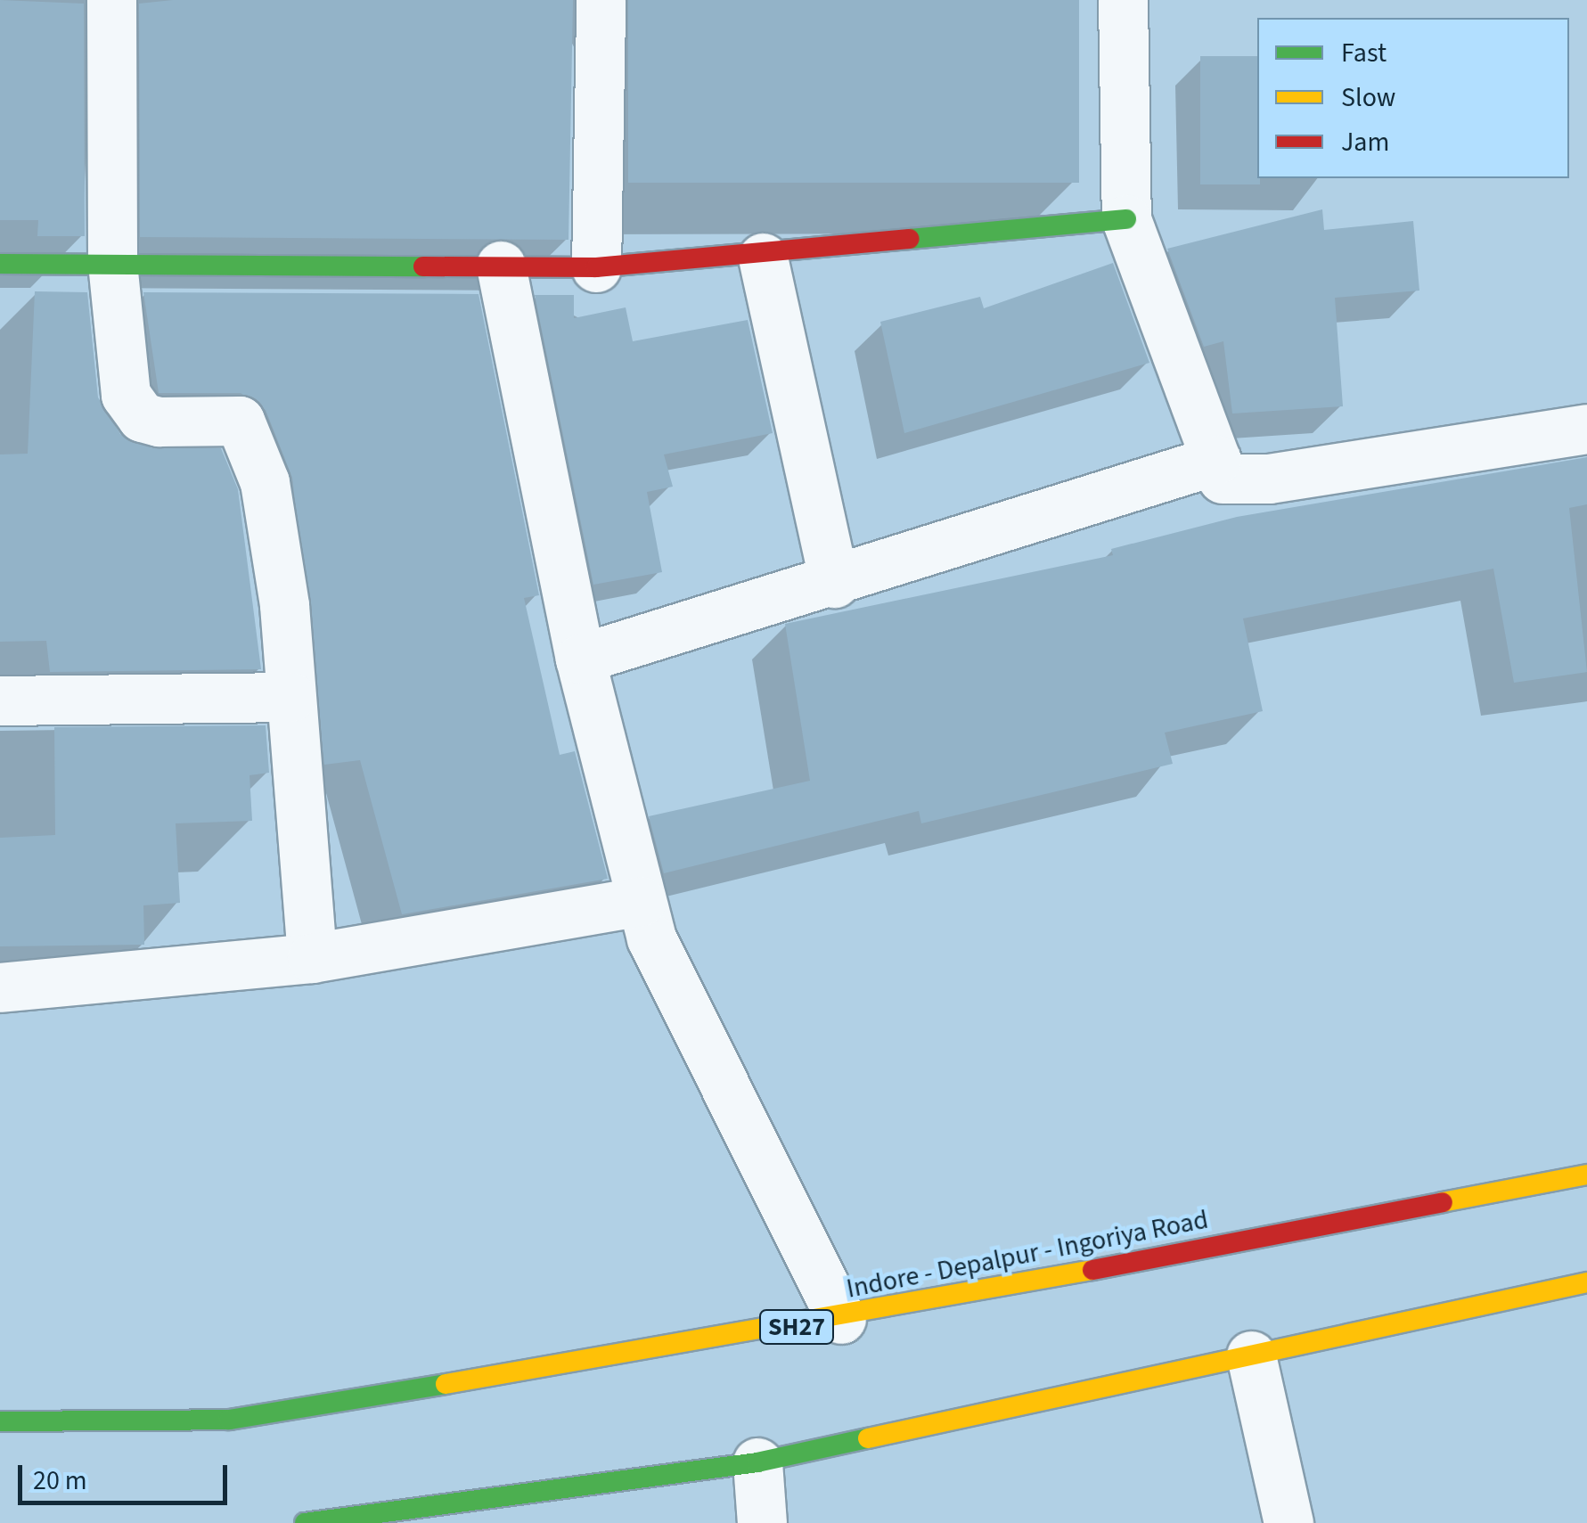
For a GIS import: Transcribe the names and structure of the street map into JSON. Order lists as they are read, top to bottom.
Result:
{
  "streets": {
    "main road": ["Indore - Depalpur - Ingoriya Road", "SH27"]
  },
  "legend": ["Fast", "Slow", "Jam"],
  "scale_bar": "20 m"
}
